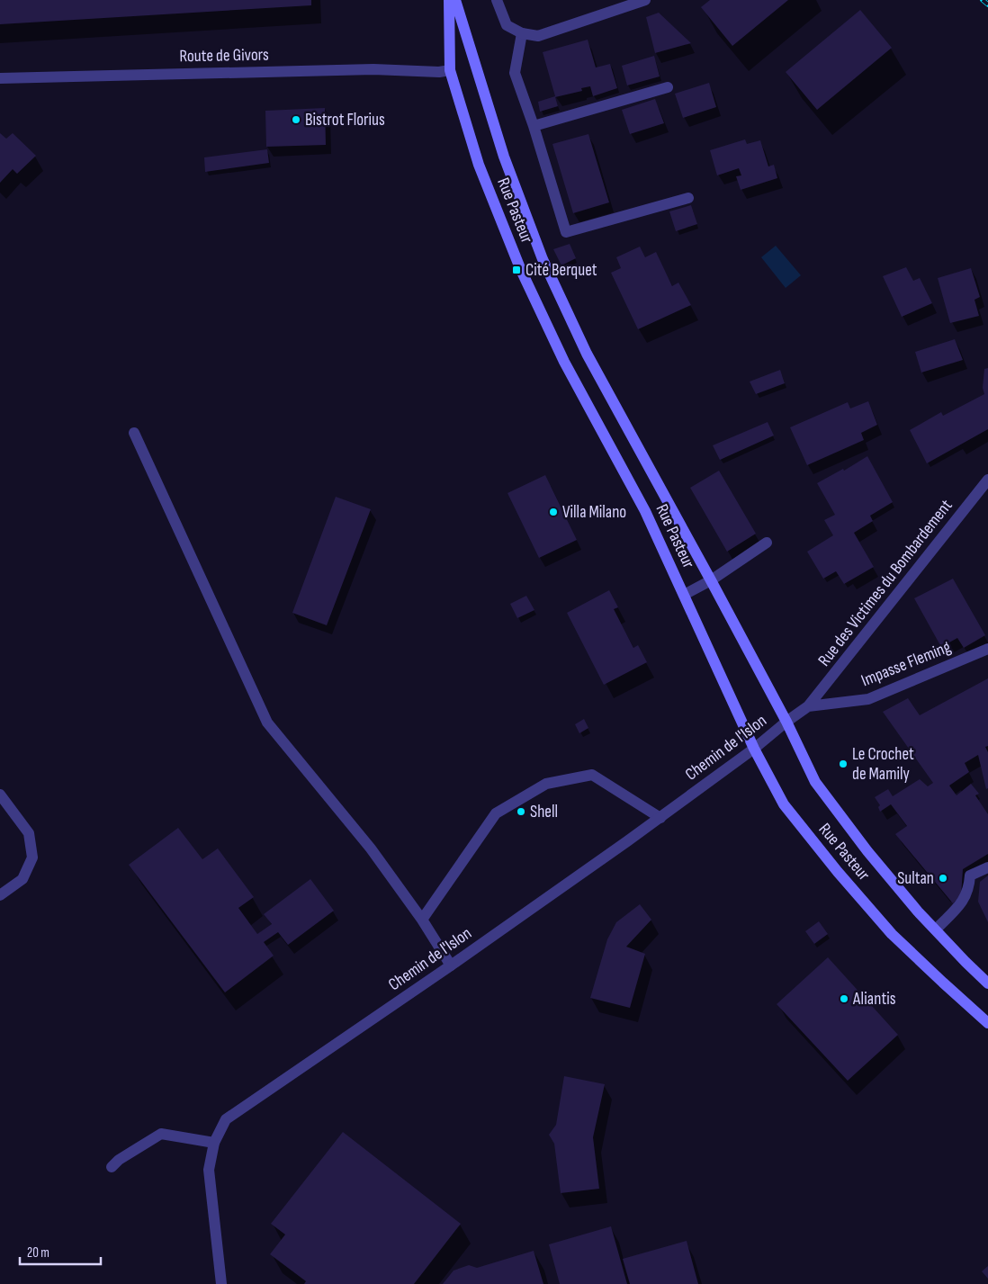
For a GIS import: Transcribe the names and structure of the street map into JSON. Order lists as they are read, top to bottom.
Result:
{
  "streets": {
    "main road": ["Rue Pasteur"],
    "street": [
      "Route de Givors",
      "Rue des Victimes du Bombardement",
      "Impasse Fleming",
      "Chemin de l'Islon"
    ]
  },
  "crossings": [
    ["Route de Givors", "Rue Pasteur"],
    ["Rue Pasteur", "Impasse Fleming"],
    ["Rue Pasteur", "Chemin de l'Islon"],
    ["Rue des Victimes du Bombardement", "Impasse Fleming"],
    ["Impasse Fleming", "Chemin de l'Islon"]
  ],
  "places": {
    "other": [
      "Bistrot Florius",
      "Villa Milano",
      "Le Crochet de Mamily",
      "Shell",
      "Sultan",
      "Aliantis"
    ],
    "transit": ["Cité Berquet"]
  },
  "scale_bar": "20 m"
}
